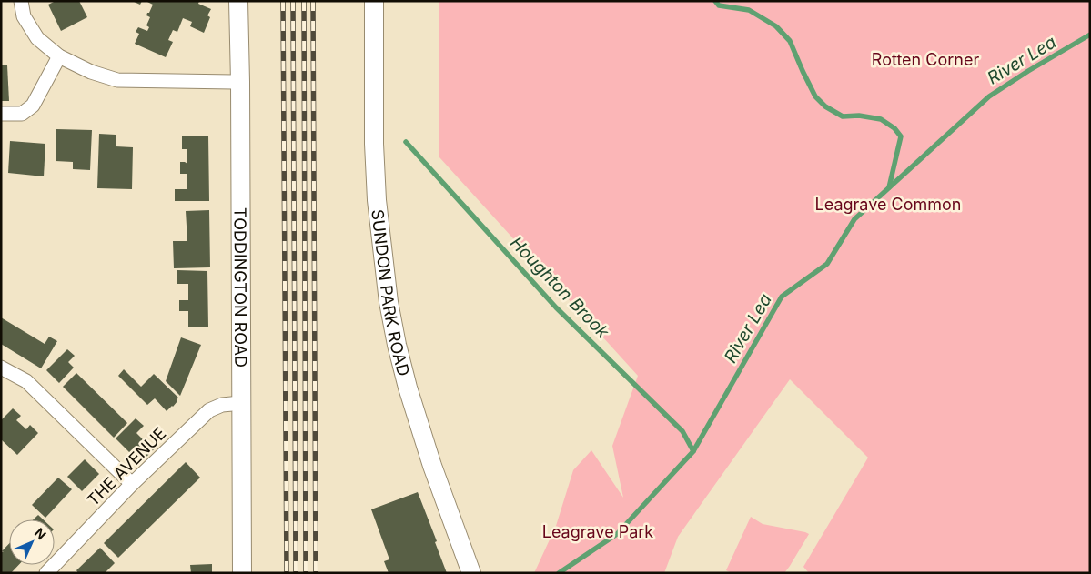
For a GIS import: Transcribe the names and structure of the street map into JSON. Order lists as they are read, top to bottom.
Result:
{
  "streets": {
    "street": ["TODDINGTON ROAD", "SUNDON PARK ROAD", "THE AVENUE"]
  },
  "crossings": [
    ["TODDINGTON ROAD", "THE AVENUE"]
  ],
  "water": ["River Lea", "Houghton Brook"],
  "parks": ["Rotten Corner", "Leagrave Common", "Leagrave Park"],
  "north": "top right"
}
